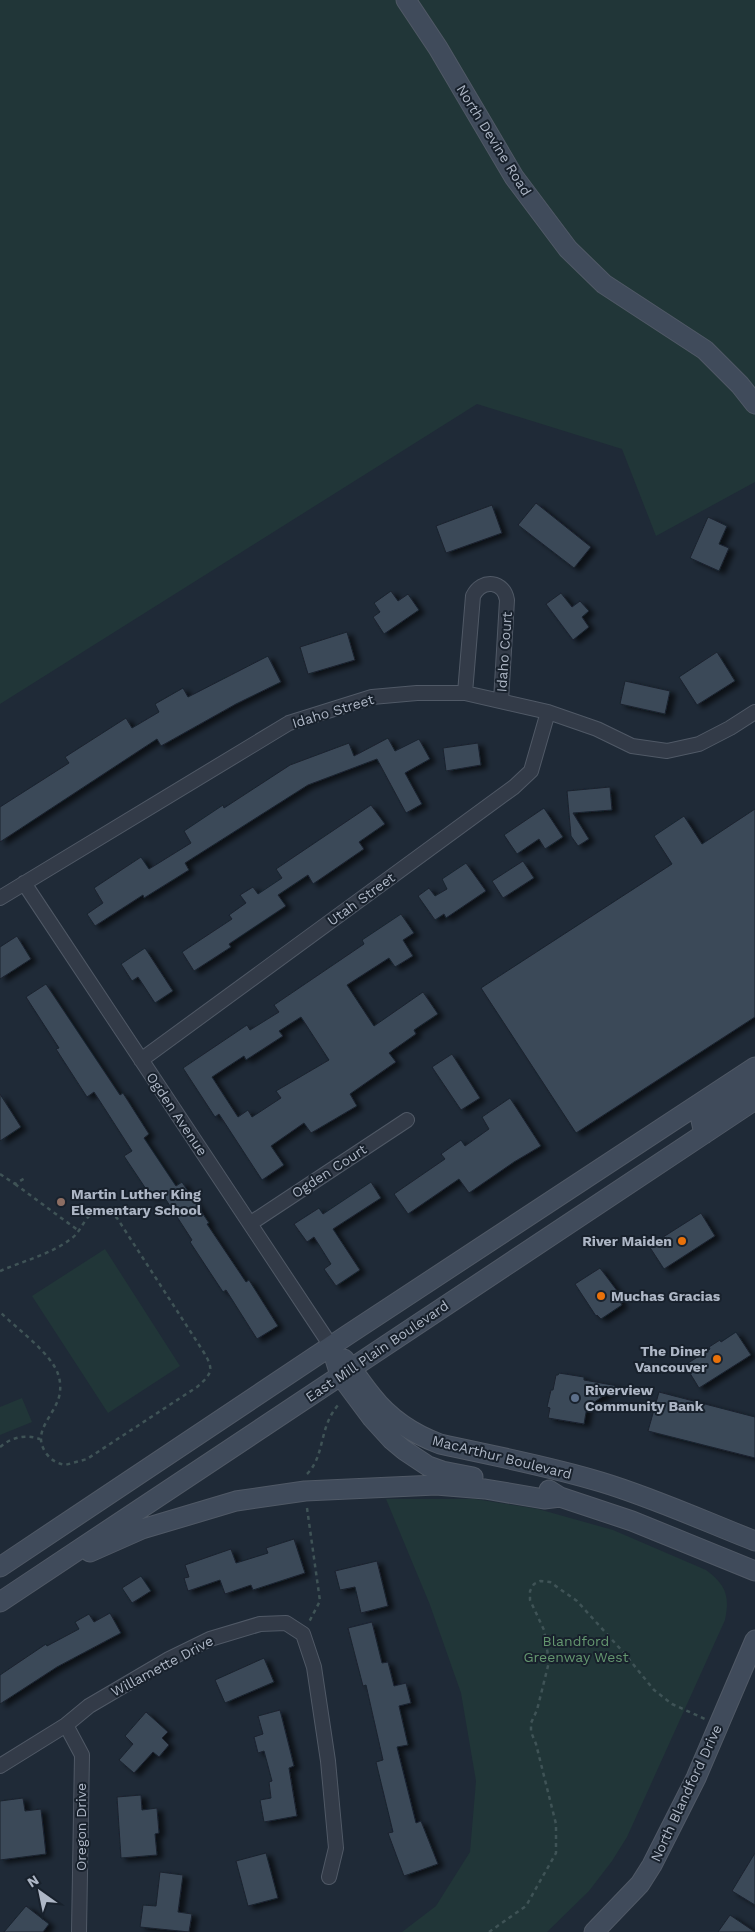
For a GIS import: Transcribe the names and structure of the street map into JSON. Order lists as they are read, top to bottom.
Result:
{
  "streets": {
    "street": [
      "North Devine Road",
      "Idaho Court",
      "Idaho Street",
      "Utah Street",
      "Ogden Avenue",
      "Ogden Court",
      "East Mill Plain Boulevard",
      "MacArthur Boulevard",
      "Willamette Drive",
      "North Blandford Drive",
      "Oregon Drive"
    ]
  },
  "crossings": [
    ["Idaho Court", "Idaho Street"],
    ["Idaho Street", "Utah Street"],
    ["Idaho Street", "Ogden Avenue"],
    ["Utah Street", "Ogden Avenue"],
    ["Ogden Avenue", "Ogden Court"],
    ["Ogden Avenue", "East Mill Plain Boulevard"],
    ["Ogden Avenue", "MacArthur Boulevard"],
    ["East Mill Plain Boulevard", "MacArthur Boulevard"],
    ["Willamette Drive", "Oregon Drive"]
  ],
  "parks": ["Blandford Greenway West"],
  "places": [
    "Martin Luther King Elementary School",
    "River Maiden",
    "Muchas Gracias",
    "The Diner Vancouver",
    "Riverview Community Bank"
  ],
  "north": "top left"
}
